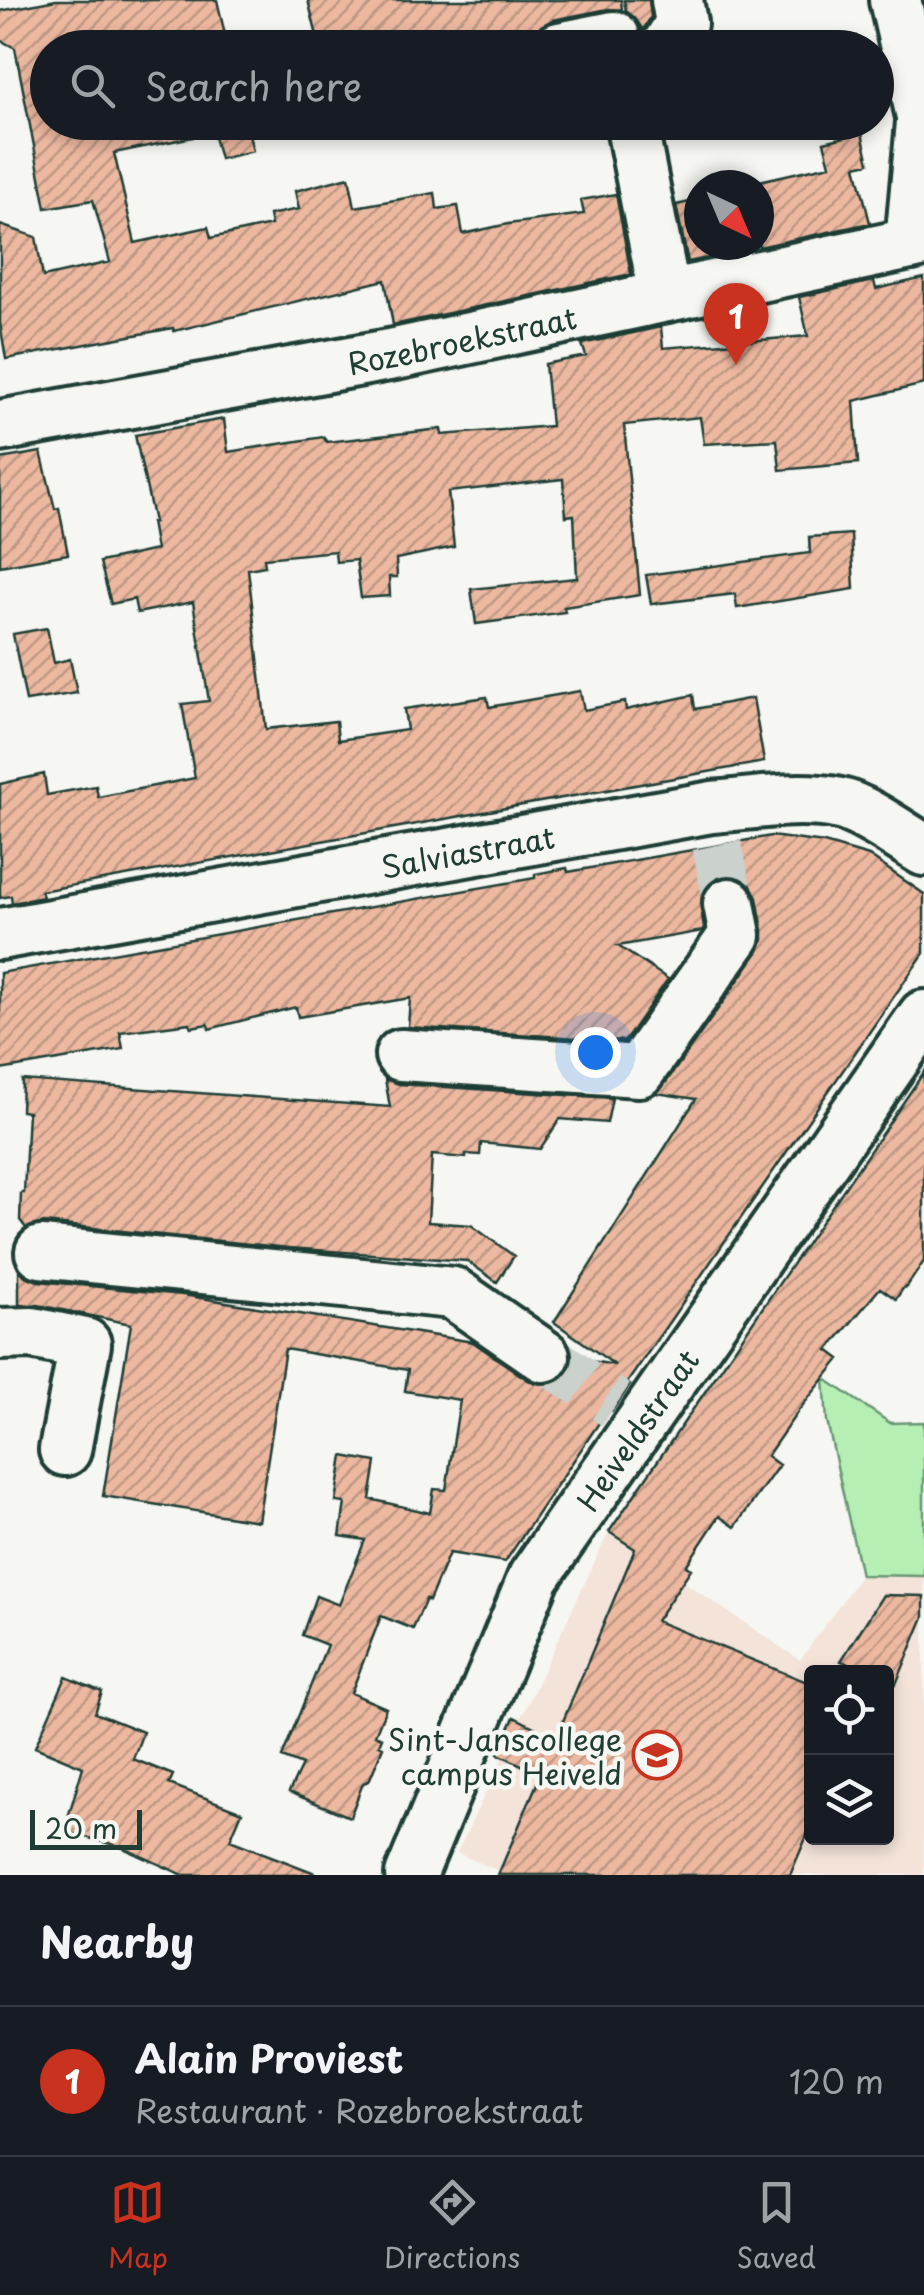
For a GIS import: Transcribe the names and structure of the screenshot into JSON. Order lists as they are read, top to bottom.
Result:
{
  "streets": {
    "street": ["Rozebroekstraat", "Salviastraat", "Heiveldstraat"]
  },
  "places": {
    "school or university": ["Sint-Janscollege campus Heiveld"]
  },
  "scale_bar": "20 m",
  "north": "bottom right",
  "page": {
    "search": "Search here",
    "pins": "1",
    "scale": "20 m",
    "heading": "Nearby",
    "list": [
      {
        "mark": "1",
        "name": "Alain Proviest",
        "note": "Restaurant · Rozebroekstraat",
        "value": "120 m"
      }
    ],
    "nav": ["Map", "Directions", "Saved"]
  }
}
